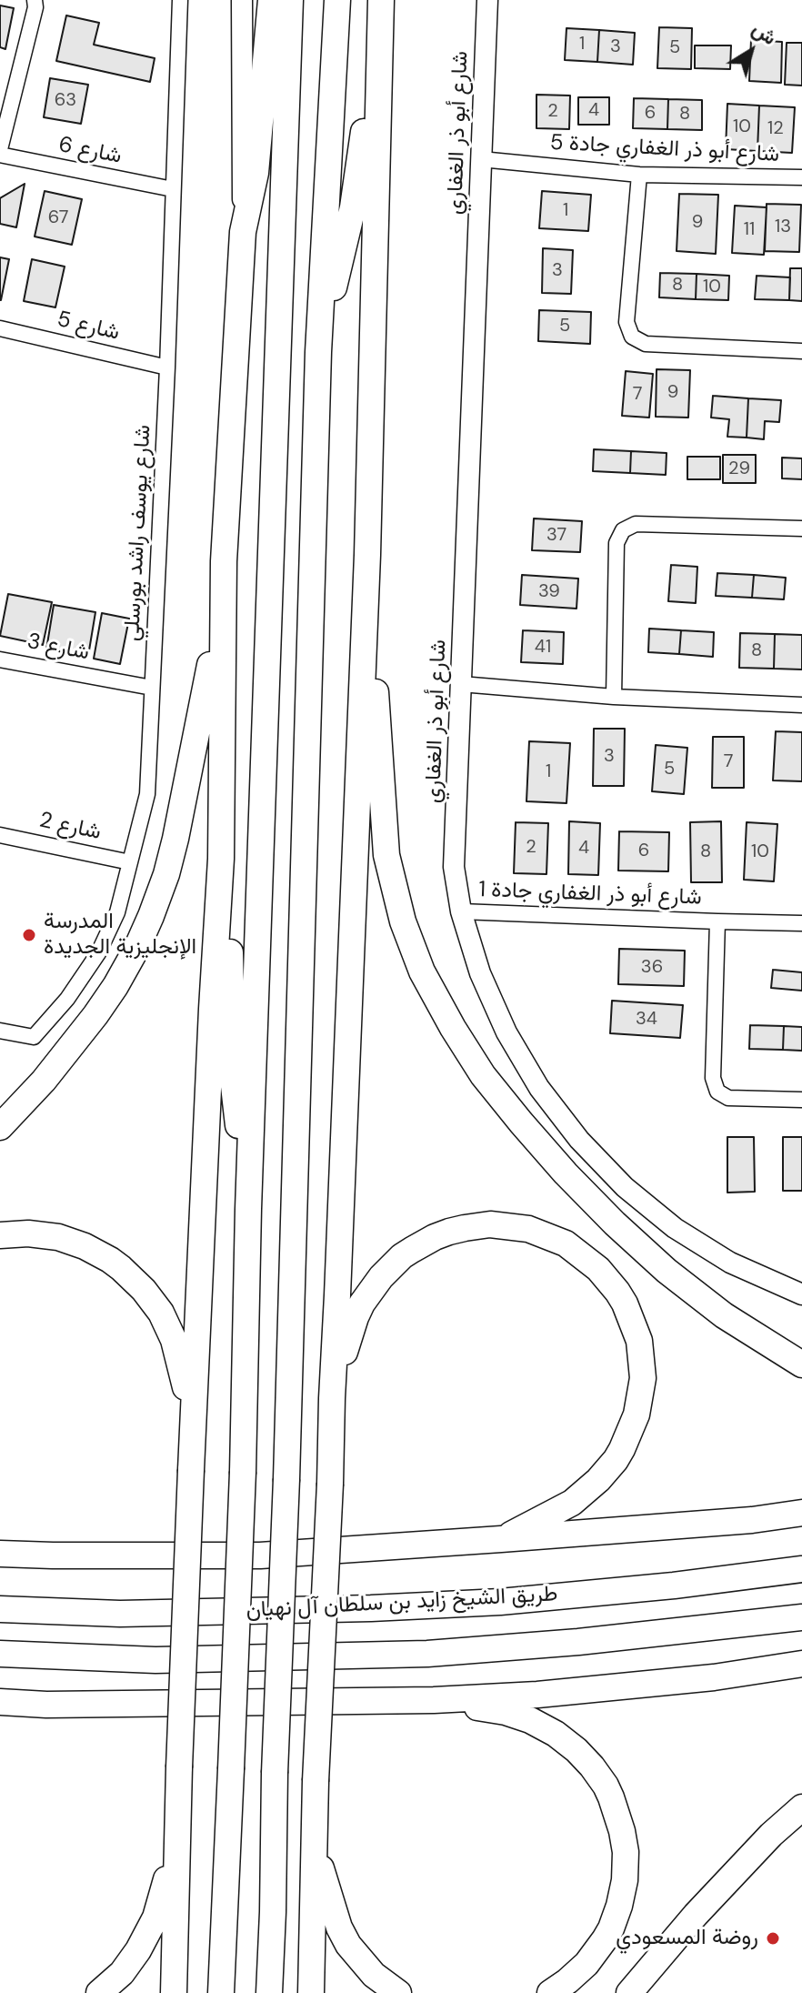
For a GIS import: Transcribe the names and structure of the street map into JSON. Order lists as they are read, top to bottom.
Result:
{
  "streets": {
    "highway": ["طريق الشيخ زايد بن سلطان آل نهيان"],
    "street": [
      "شارع أبو ذر الغفاري",
      "شارع أبو ذر الغفاري جادة 5",
      "شارع 6",
      "شارع 5",
      "شارع يوسف راشد بورسلي",
      "شارع 3",
      "شارع 2",
      "شارع أبو ذر الغفاري جادة 1"
    ]
  },
  "crossings": [
    ["شارع أبو ذر الغفاري", "شارع أبو ذر الغفاري جادة 5"],
    ["شارع أبو ذر الغفاري", "شارع أبو ذر الغفاري جادة 1"],
    ["شارع 6", "شارع يوسف راشد بورسلي"],
    ["شارع 5", "شارع يوسف راشد بورسلي"],
    ["شارع يوسف راشد بورسلي", "شارع 3"],
    ["شارع يوسف راشد بورسلي", "شارع 2"]
  ],
  "places": ["المدرسة الإنجليزية الجديدة", "روضة المسعودي"],
  "house_numbers": [
    "1",
    "3",
    "5",
    "63",
    "4",
    "2",
    "6",
    "8",
    "10",
    "12",
    "1",
    "67",
    "9",
    "13",
    "11",
    "3",
    "8",
    "10",
    "5",
    "9",
    "7",
    "29",
    "37",
    "39",
    "41",
    "8",
    "3",
    "7",
    "5",
    "1",
    "2",
    "4",
    "6",
    "8",
    "10",
    "36",
    "34"
  ],
  "north": "top right"
}
